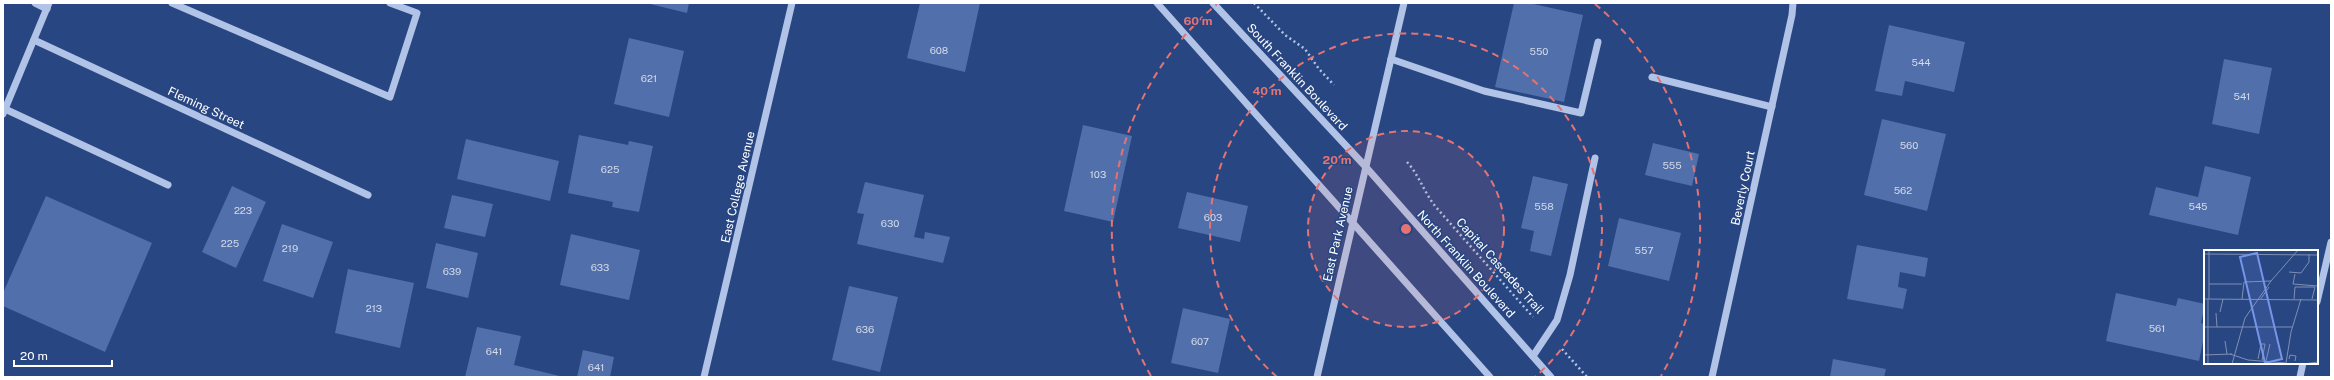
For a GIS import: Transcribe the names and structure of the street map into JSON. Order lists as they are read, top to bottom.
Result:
{
  "streets": {
    "street": [
      "South Franklin Boulevard",
      "Fleming Street",
      "East College Avenue",
      "Beverly Court",
      "East Park Avenue",
      "North Franklin Boulevard"
    ],
    "path": ["Capital Cascades Trail"]
  },
  "crossings": [
    ["South Franklin Boulevard", "East Park Avenue"],
    ["South Franklin Boulevard", "North Franklin Boulevard"],
    ["East Park Avenue", "North Franklin Boulevard"]
  ],
  "house_numbers": [
    "608",
    "550",
    "544",
    "621",
    "541",
    "560",
    "555",
    "625",
    "103",
    "562",
    "558",
    "545",
    "223",
    "603",
    "630",
    "225",
    "219",
    "557",
    "633",
    "639",
    "213",
    "561",
    "636",
    "607",
    "641",
    "641"
  ],
  "scale_bar": "20 m",
  "rings": ["60 m", "40 m", "20 m"]
}
